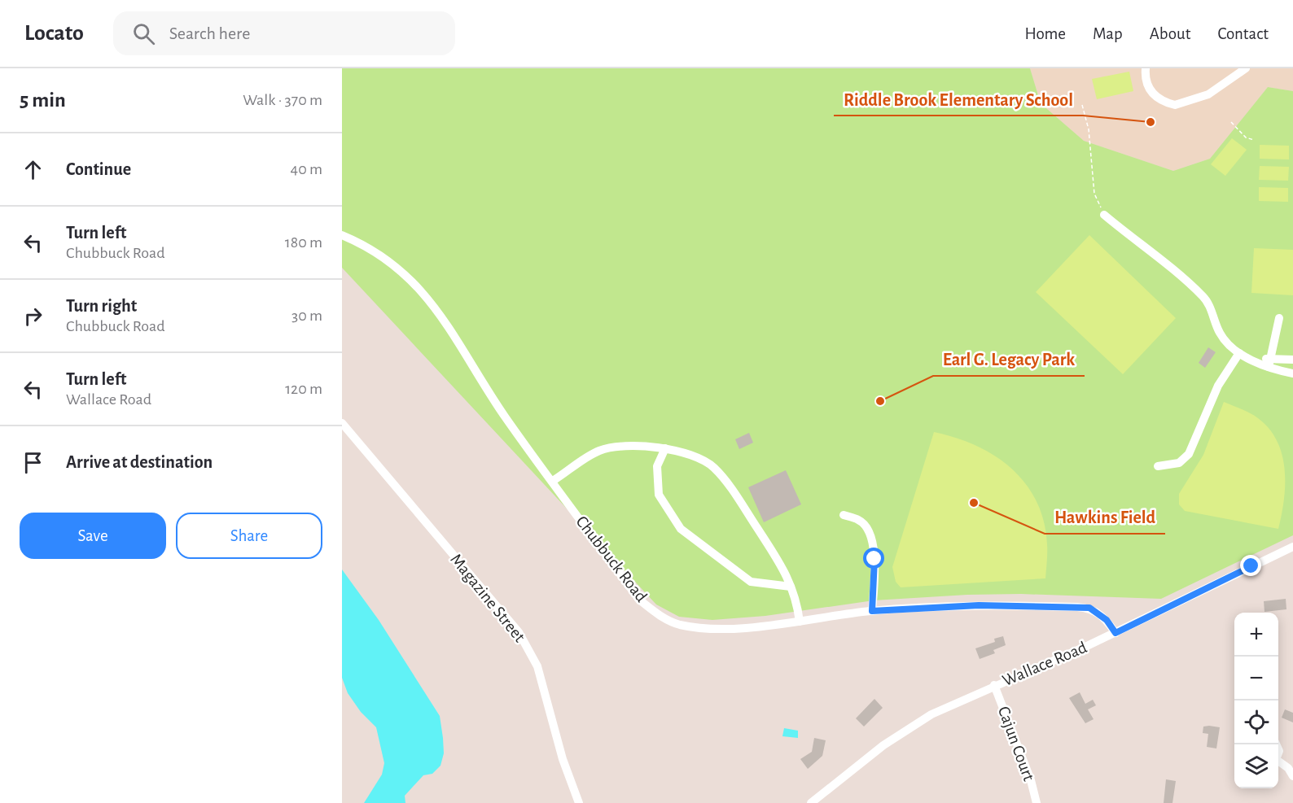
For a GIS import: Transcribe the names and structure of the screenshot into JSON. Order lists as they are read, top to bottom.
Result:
{
  "streets": {
    "street": [
      "Chubbuck Road",
      "Magazine Street",
      "Wallace Road",
      "Cajun Court"
    ]
  },
  "crossings": [
    ["Chubbuck Road", "Wallace Road"],
    ["Wallace Road", "Cajun Court"]
  ],
  "places": ["Riddle Brook Elementary School", "Earl G. Legacy Park", "Hawkins Field"],
  "page": {
    "header": "Locato",
    "search": "Search here",
    "nav": [
      "Home",
      "Map",
      "About",
      "Contact"
    ],
    "heading": ["5 min", "Walk · 370 m"],
    "list": [
      ["Continue", "40 m"],
      ["Turn left", "Chubbuck Road", "180 m"],
      ["Turn right", "Chubbuck Road", "30 m"],
      ["Turn left", "Wallace Road", "120 m"],
      "Arrive at destination"
    ],
    "buttons": ["Save", "Share"],
    "map_buttons": ["+", "−"]
  }
}
